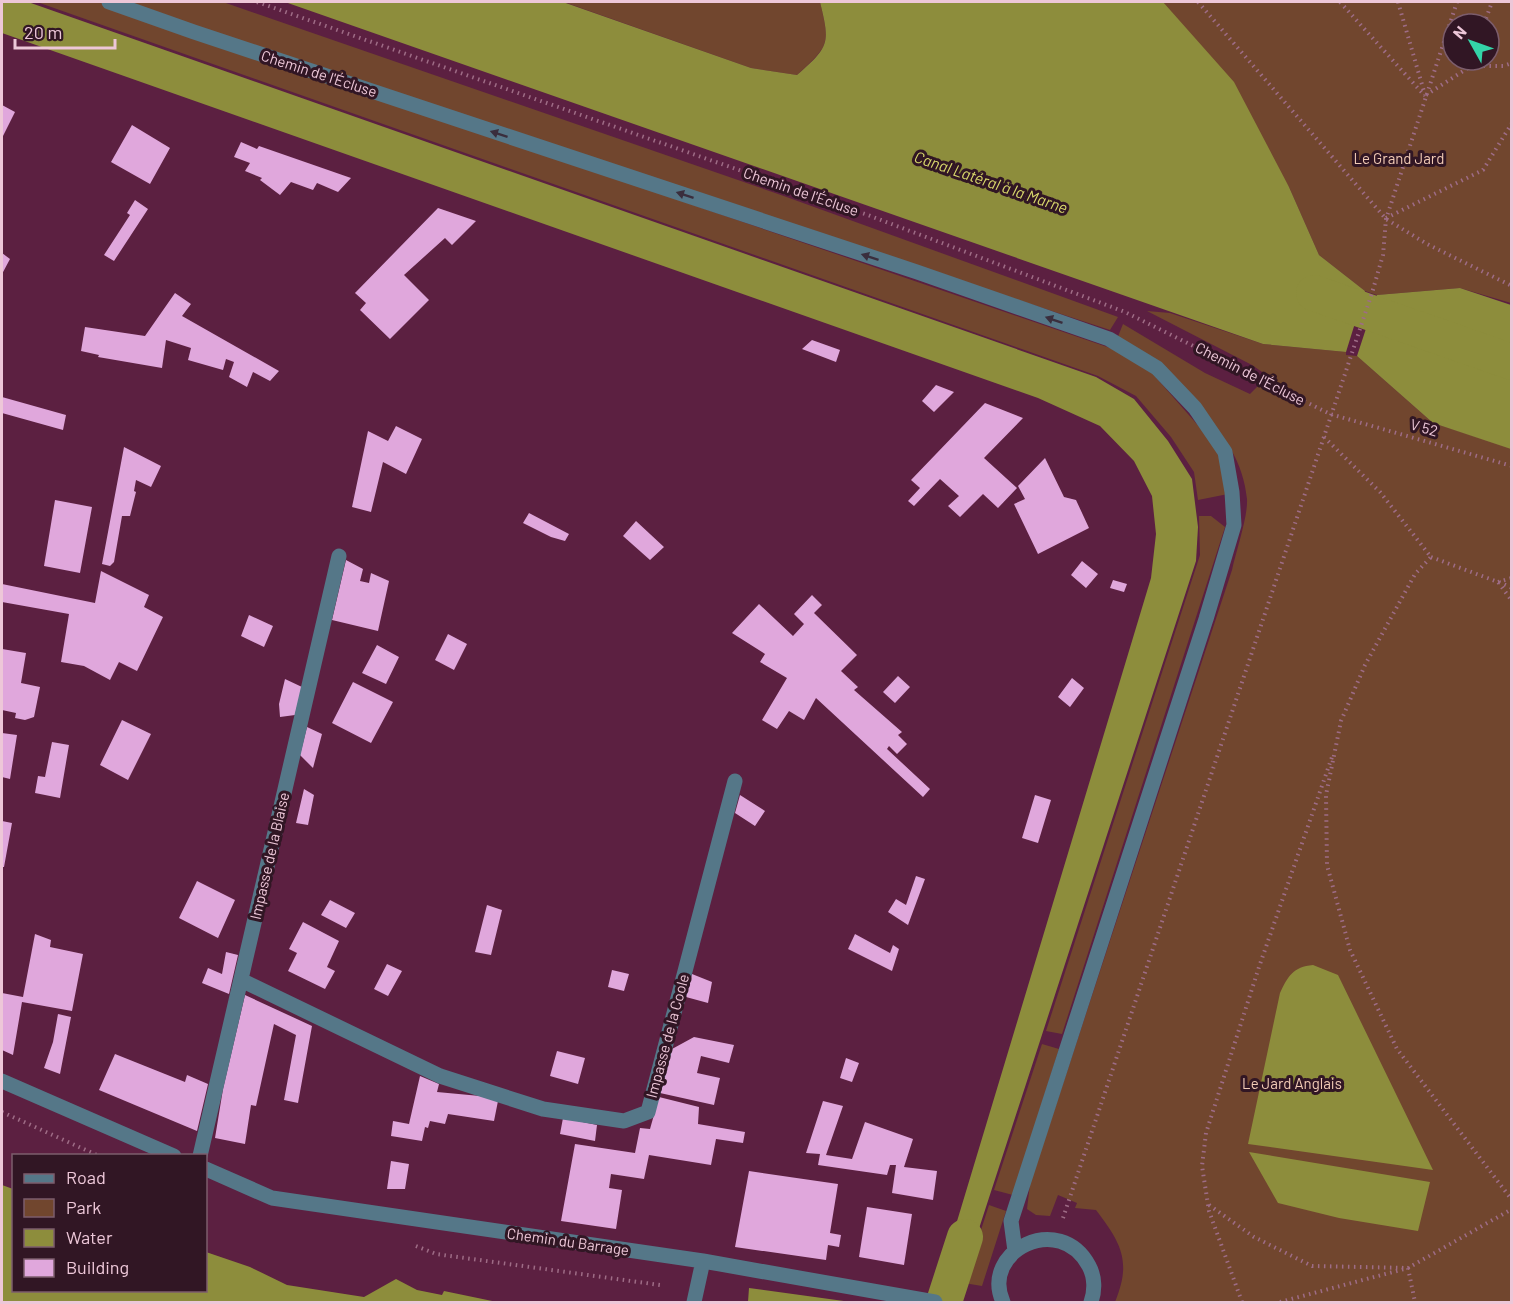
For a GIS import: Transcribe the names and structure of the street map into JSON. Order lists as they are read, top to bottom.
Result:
{
  "streets": {
    "street": [
      "Chemin de l'Écluse",
      "Impasse de la Blaise",
      "Impasse de la Coole",
      "Chemin du Barrage"
    ],
    "path": ["V 52"]
  },
  "crossings": [
    ["Chemin de l'Écluse", "V 52"],
    ["Impasse de la Blaise", "Impasse de la Coole"]
  ],
  "water": ["Canal Latéral à la Marne"],
  "parks": ["Le Grand Jard", "Le Jard Anglais"],
  "legend": [
    "Road",
    "Park",
    "Water",
    "Building"
  ],
  "scale_bar": "20 m",
  "north": "top left"
}
